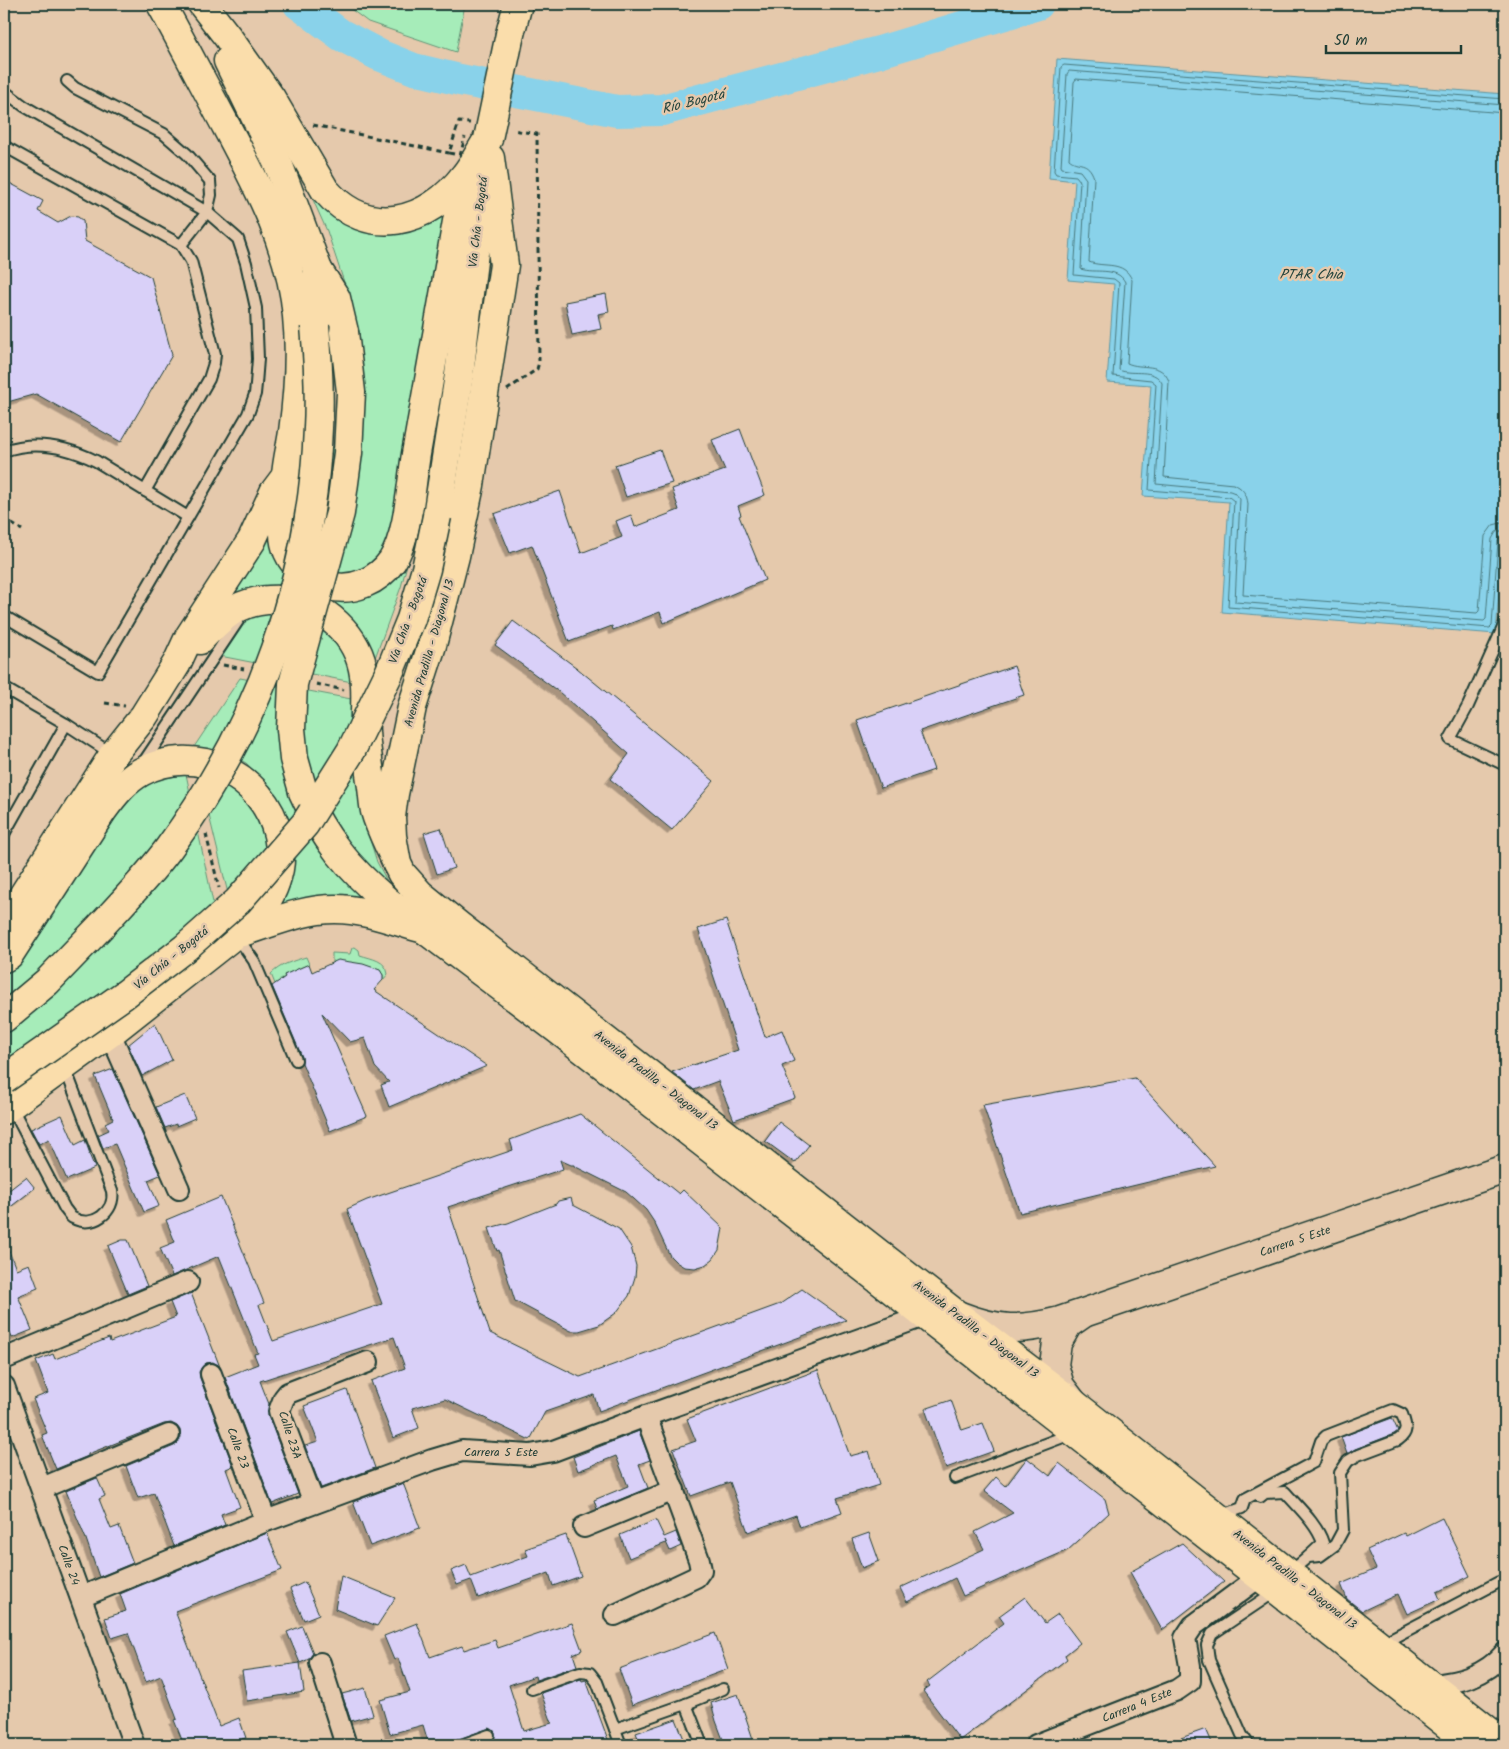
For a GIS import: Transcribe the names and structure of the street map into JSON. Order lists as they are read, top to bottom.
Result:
{
  "streets": {
    "main road": ["Vía Chía - Bogotá", "Avenida Pradilla - Diagonal 13"],
    "street": [
      "Carrera 5 Este",
      "Calle 23A",
      "Calle 23",
      "Calle 24",
      "Carrera 4 Este"
    ]
  },
  "crossings": [
    ["Vía Chía - Bogotá", "Avenida Pradilla - Diagonal 13"],
    ["Avenida Pradilla - Diagonal 13", "Carrera 5 Este"],
    ["Avenida Pradilla - Diagonal 13", "Carrera 4 Este"],
    ["Carrera 5 Este", "Calle 23A"],
    ["Carrera 5 Este", "Calle 23"],
    ["Carrera 5 Este", "Calle 24"]
  ],
  "water": ["Río Bogotá", "PTAR Chia"],
  "scale_bar": "50 m"
}
